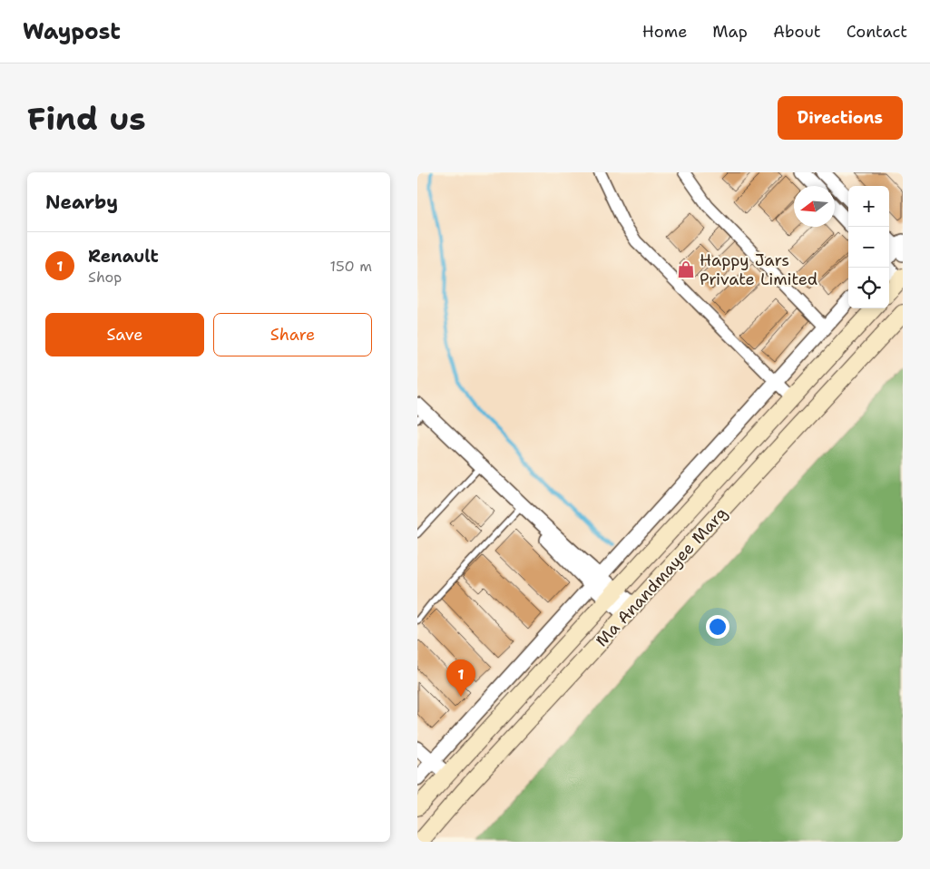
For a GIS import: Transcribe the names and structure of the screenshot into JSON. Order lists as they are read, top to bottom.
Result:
{
  "streets": {
    "main road": ["Ma Anandmayee Marg"]
  },
  "places": {
    "shop": ["Happy Jars Private Limited"]
  },
  "north": "left",
  "page": {
    "header": "Waypost",
    "nav": [
      "Home",
      "Map",
      "About",
      "Contact"
    ],
    "buttons": [
      "Directions",
      ["Save", "Share"]
    ],
    "title": "Find us",
    "heading": "Nearby",
    "map_buttons": ["+", "−"],
    "list": [
      {
        "mark": "1",
        "name": "Renault",
        "note": "Shop",
        "value": "150 m"
      }
    ],
    "pins": "1"
  }
}
